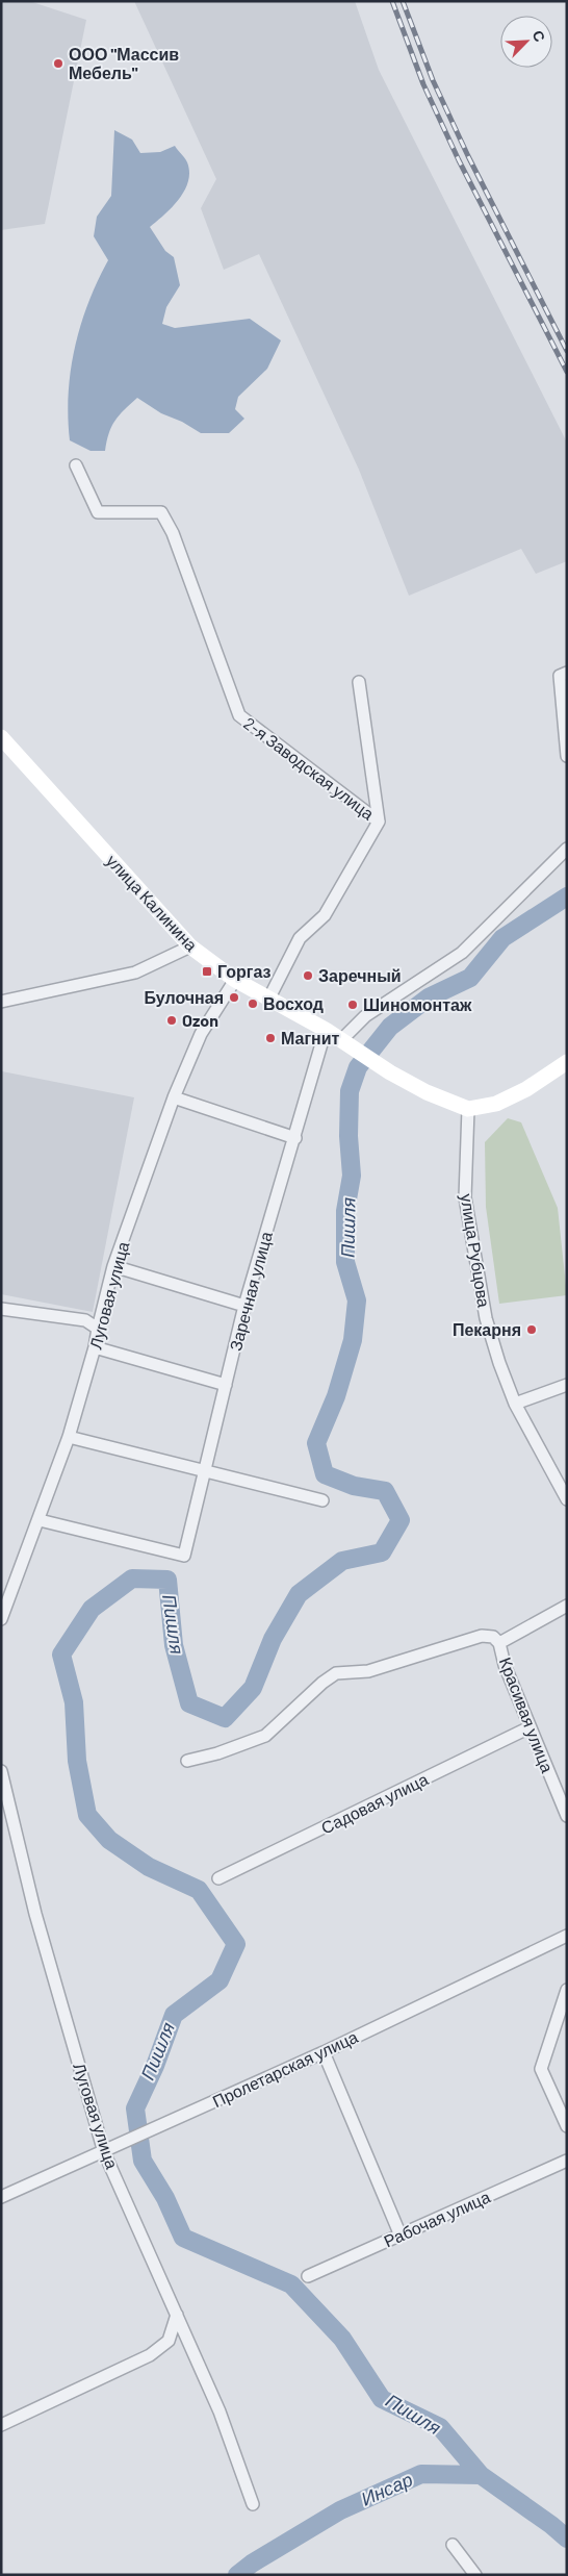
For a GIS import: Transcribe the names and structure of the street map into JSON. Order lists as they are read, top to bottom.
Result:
{
  "streets": {
    "main road": ["улица Калинина"],
    "street": [
      "2-я Заводская улица",
      "улица Рубцова",
      "Заречная улица",
      "Луговая улица",
      "Красивая улица",
      "Садовая улица",
      "Пролетарская улица",
      "Рабочая улица"
    ]
  },
  "crossings": [
    ["2-я Заводская улица", "улица Калинина"],
    ["улица Калинина", "улица Рубцова"],
    ["улица Калинина", "Заречная улица"],
    ["улица Калинина", "Луговая улица"],
    ["Заречная улица", "Луговая улица"],
    ["Луговая улица", "Пролетарская улица"],
    ["Красивая улица", "Садовая улица"]
  ],
  "water": ["Пишля", "Инсар"],
  "places": {
    "other": [
      "ООО \"Массив Мебель\"",
      "Заречный",
      "Булочная",
      "Восход",
      "Шиномонтаж",
      "Ozon",
      "Магнит",
      "Пекарня"
    ],
    "transit": ["Горгаз"]
  },
  "north": "top right"
}
